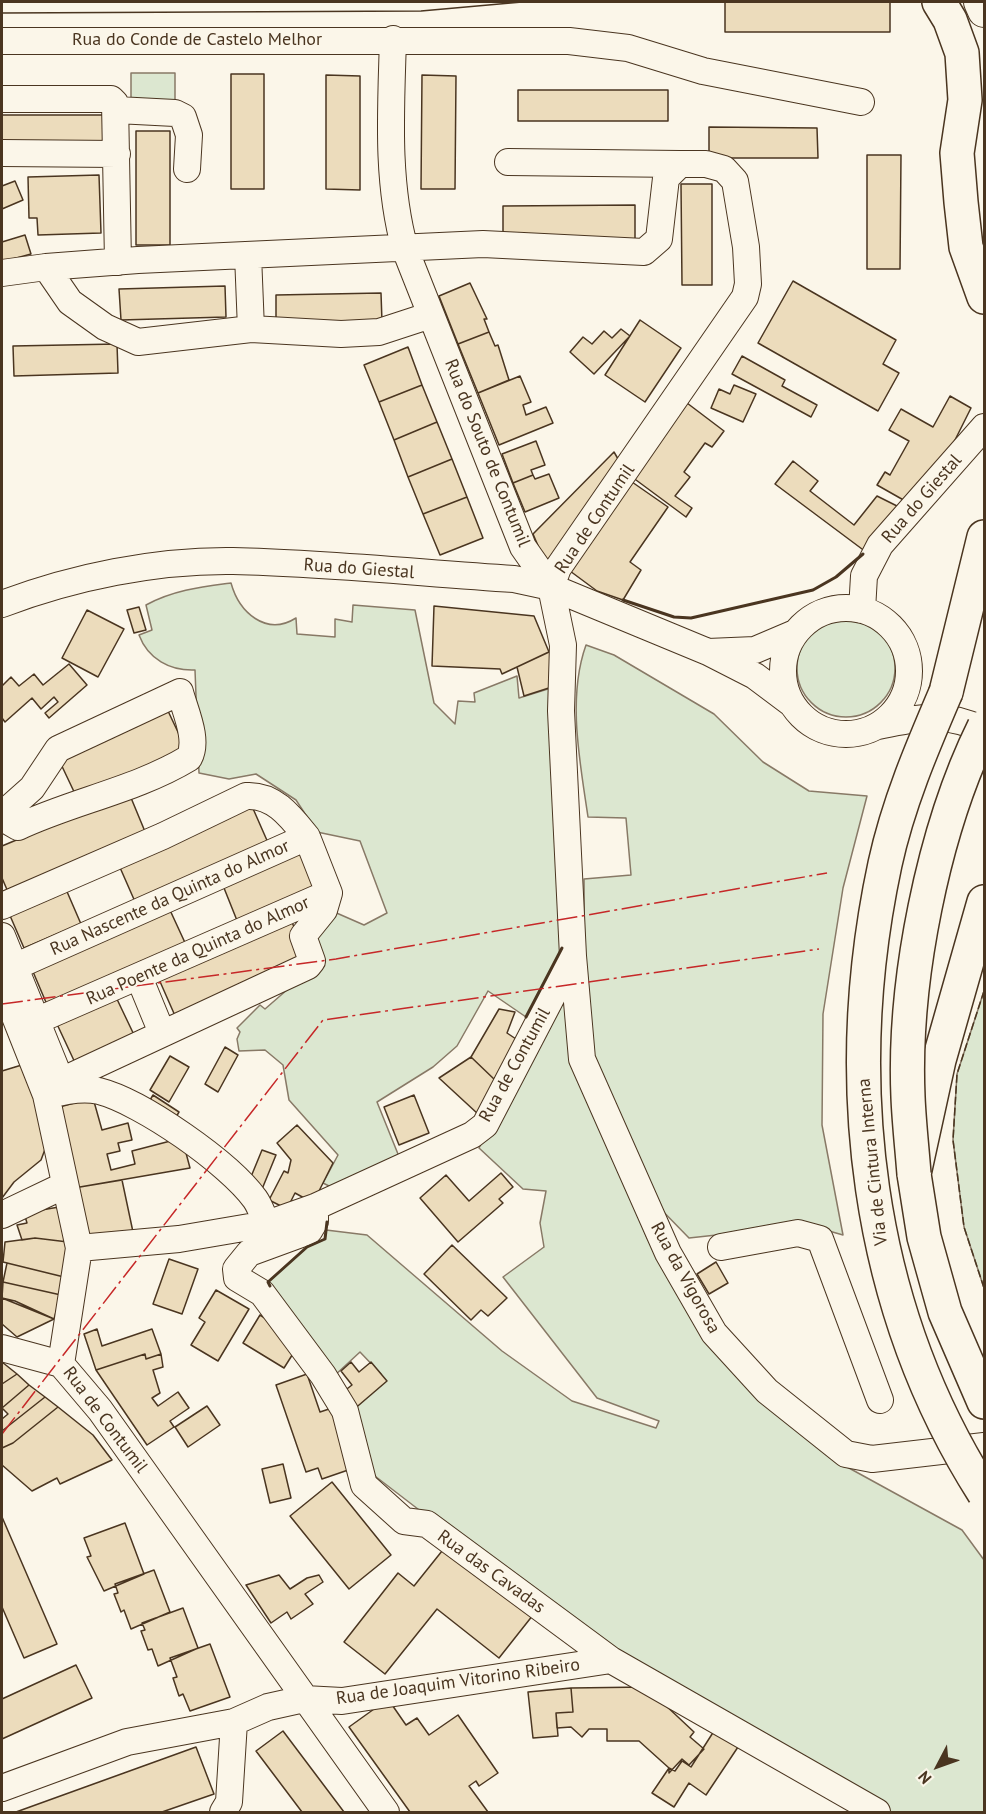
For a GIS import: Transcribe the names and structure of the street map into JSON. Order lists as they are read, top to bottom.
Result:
{
  "streets": {
    "highway": ["Via de Cintura Interna"],
    "street": [
      "Rua do Conde de Castelo Melhor",
      "Rua do Souto de Contumil",
      "Rua do Giestal",
      "Rua de Contumil",
      "Rua Nascente da Quinta do Almor",
      "Rua Poente da Quinta do Almor",
      "Rua da Vigorosa",
      "Rua das Cavadas",
      "Rua de Joaquim Vitorino Ribeiro"
    ]
  },
  "crossings": [
    ["Rua do Souto de Contumil", "Rua do Giestal"],
    ["Rua do Souto de Contumil", "Rua de Contumil"],
    ["Rua do Giestal", "Rua de Contumil"],
    ["Rua de Contumil", "Rua da Vigorosa"],
    ["Rua de Contumil", "Rua das Cavadas"],
    ["Rua de Contumil", "Rua de Joaquim Vitorino Ribeiro"],
    ["Rua das Cavadas", "Rua de Joaquim Vitorino Ribeiro"]
  ],
  "north": "bottom left"
}
